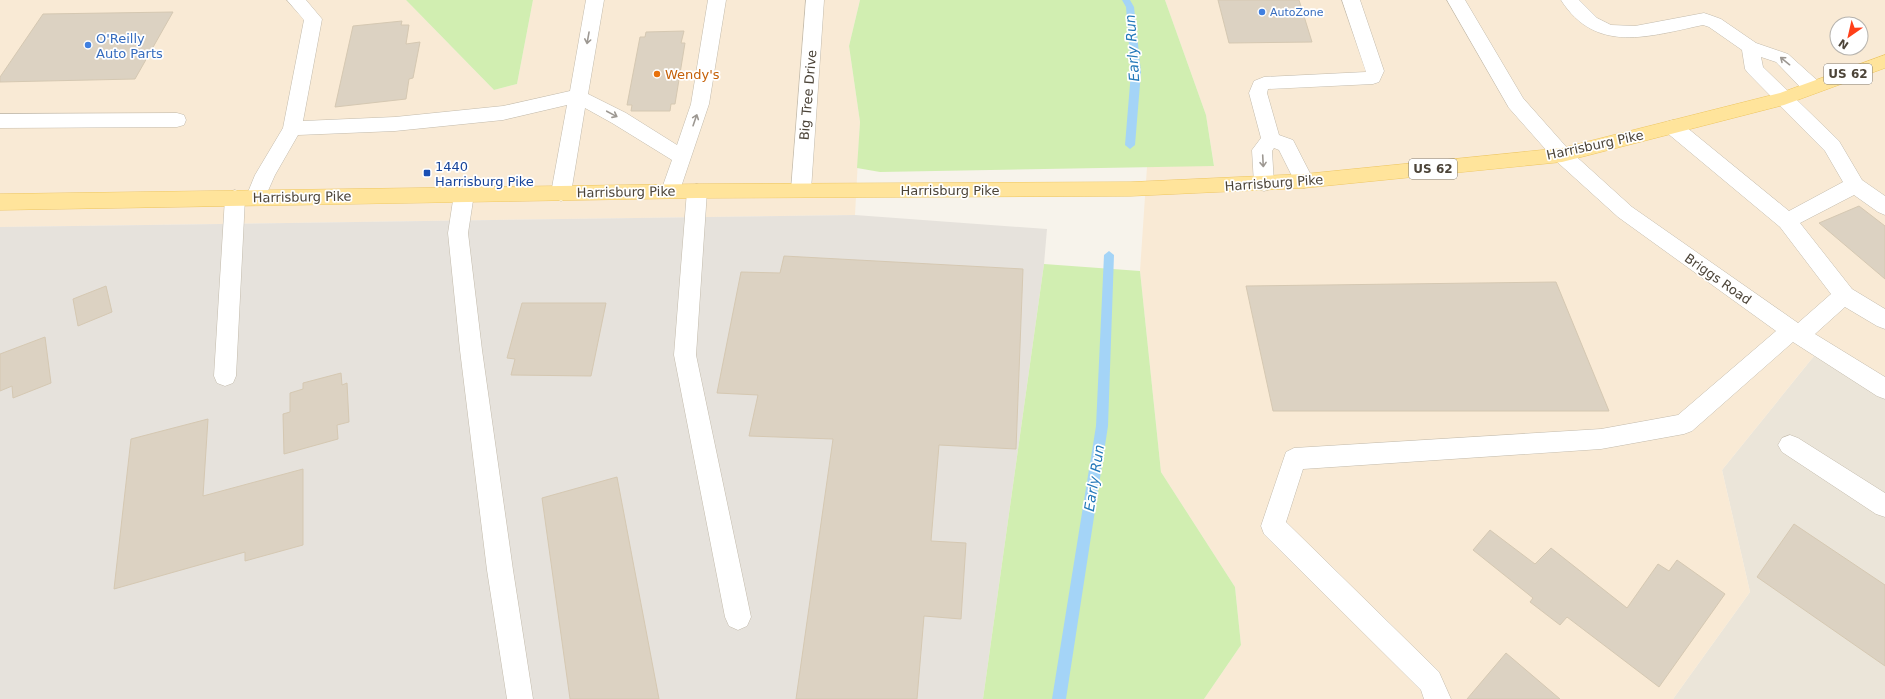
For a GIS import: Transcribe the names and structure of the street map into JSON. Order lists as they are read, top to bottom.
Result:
{
  "streets": {
    "main road": ["US 62", "Harrisburg Pike"],
    "street": ["Big Tree Drive", "Briggs Road"]
  },
  "crossings": [
    ["Big Tree Drive", "Harrisburg Pike"],
    ["Harrisburg Pike", "Briggs Road"]
  ],
  "water": ["Early Run"],
  "places": {
    "other": ["AutoZone", "O'Reilly Auto Parts", "Wendy's"],
    "transit": ["1440 Harrisburg Pike"]
  },
  "north": "bottom left"
}
